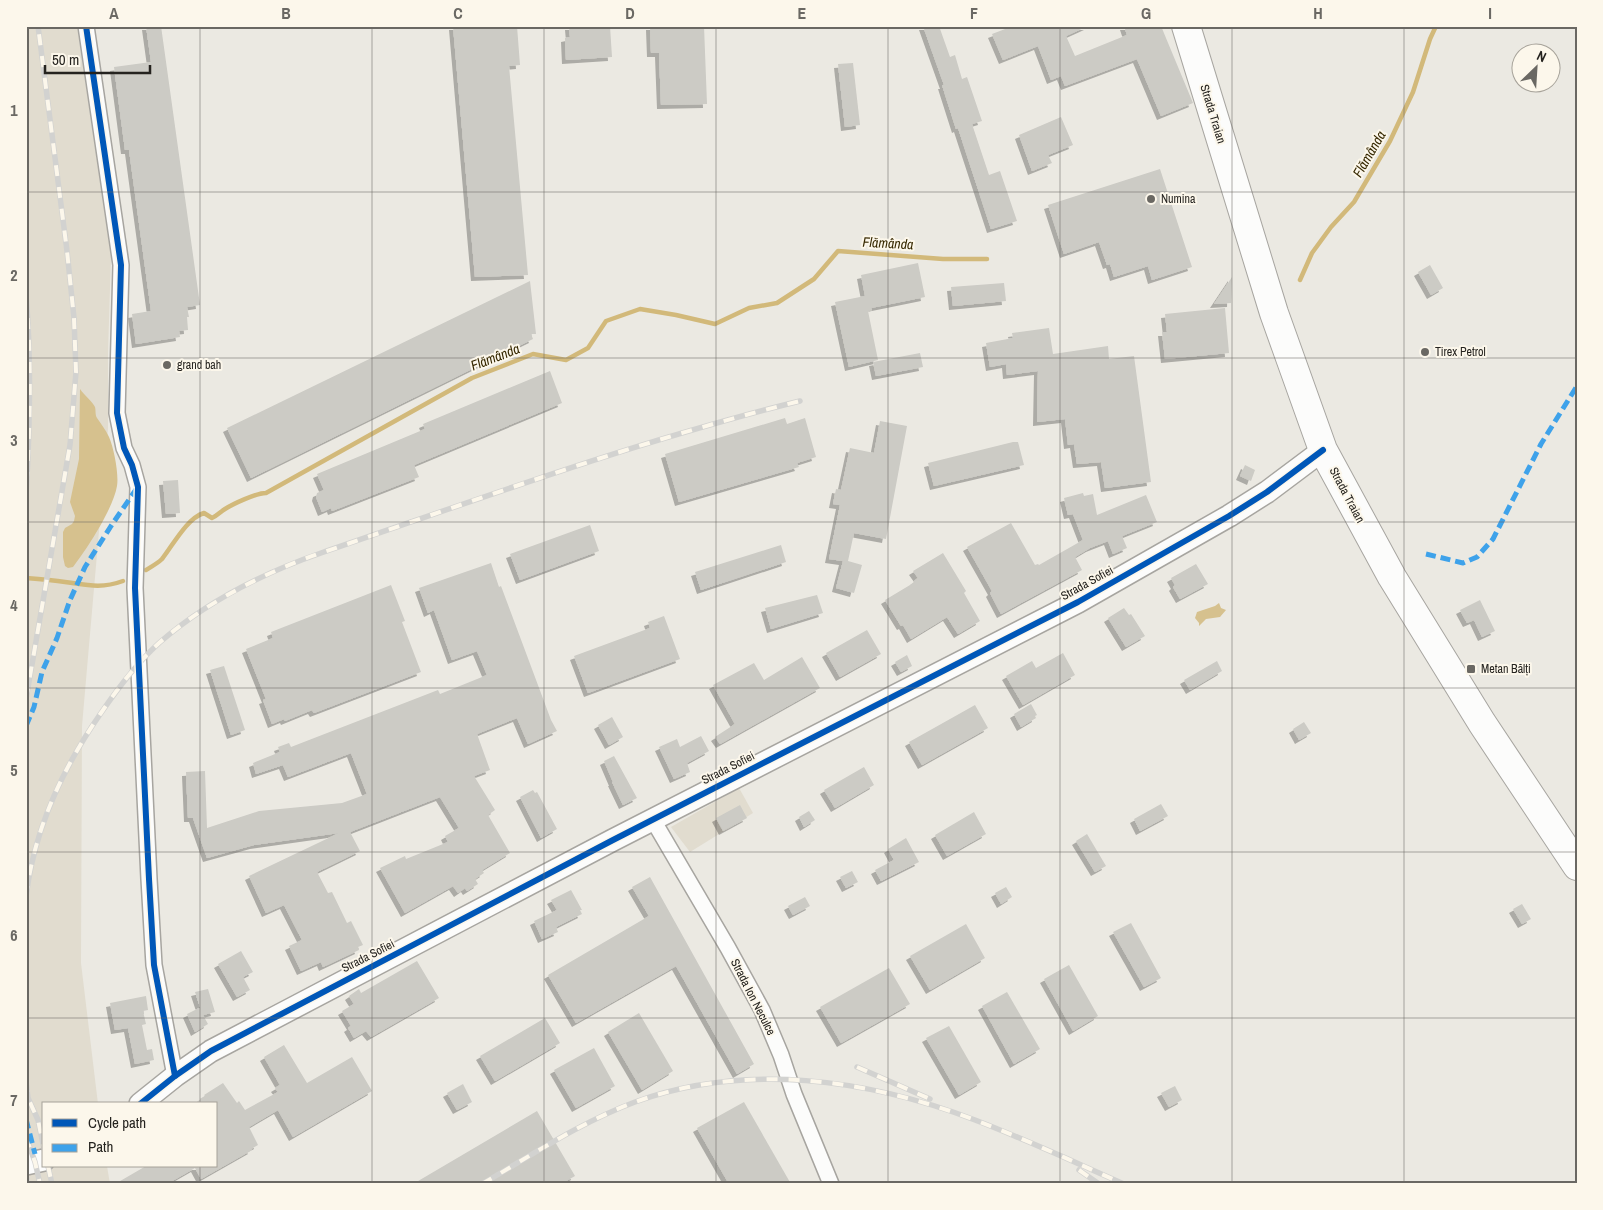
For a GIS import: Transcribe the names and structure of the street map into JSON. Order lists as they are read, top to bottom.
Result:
{
  "streets": {
    "highway": ["Strada Trаian"],
    "street": ["Strada Sofiei", "Strada Ion Neculce"]
  },
  "crossings": [
    ["Strada Trаian", "Strada Sofiei"],
    ["Strada Sofiei", "Strada Ion Neculce"]
  ],
  "water": ["Flămânda"],
  "places": {
    "other": ["Numina", "Tirex Petrol", "grand bah"],
    "transit": ["Metan Bălți"]
  },
  "legend": ["Cycle path", "Path"],
  "scale_bar": "50 m",
  "north": "top right",
  "grid": {
    "columns": [
      "A",
      "B",
      "C",
      "D",
      "E",
      "F",
      "G",
      "H",
      "I"
    ],
    "rows": [
      "1",
      "2",
      "3",
      "4",
      "5",
      "6",
      "7"
    ]
  }
}
